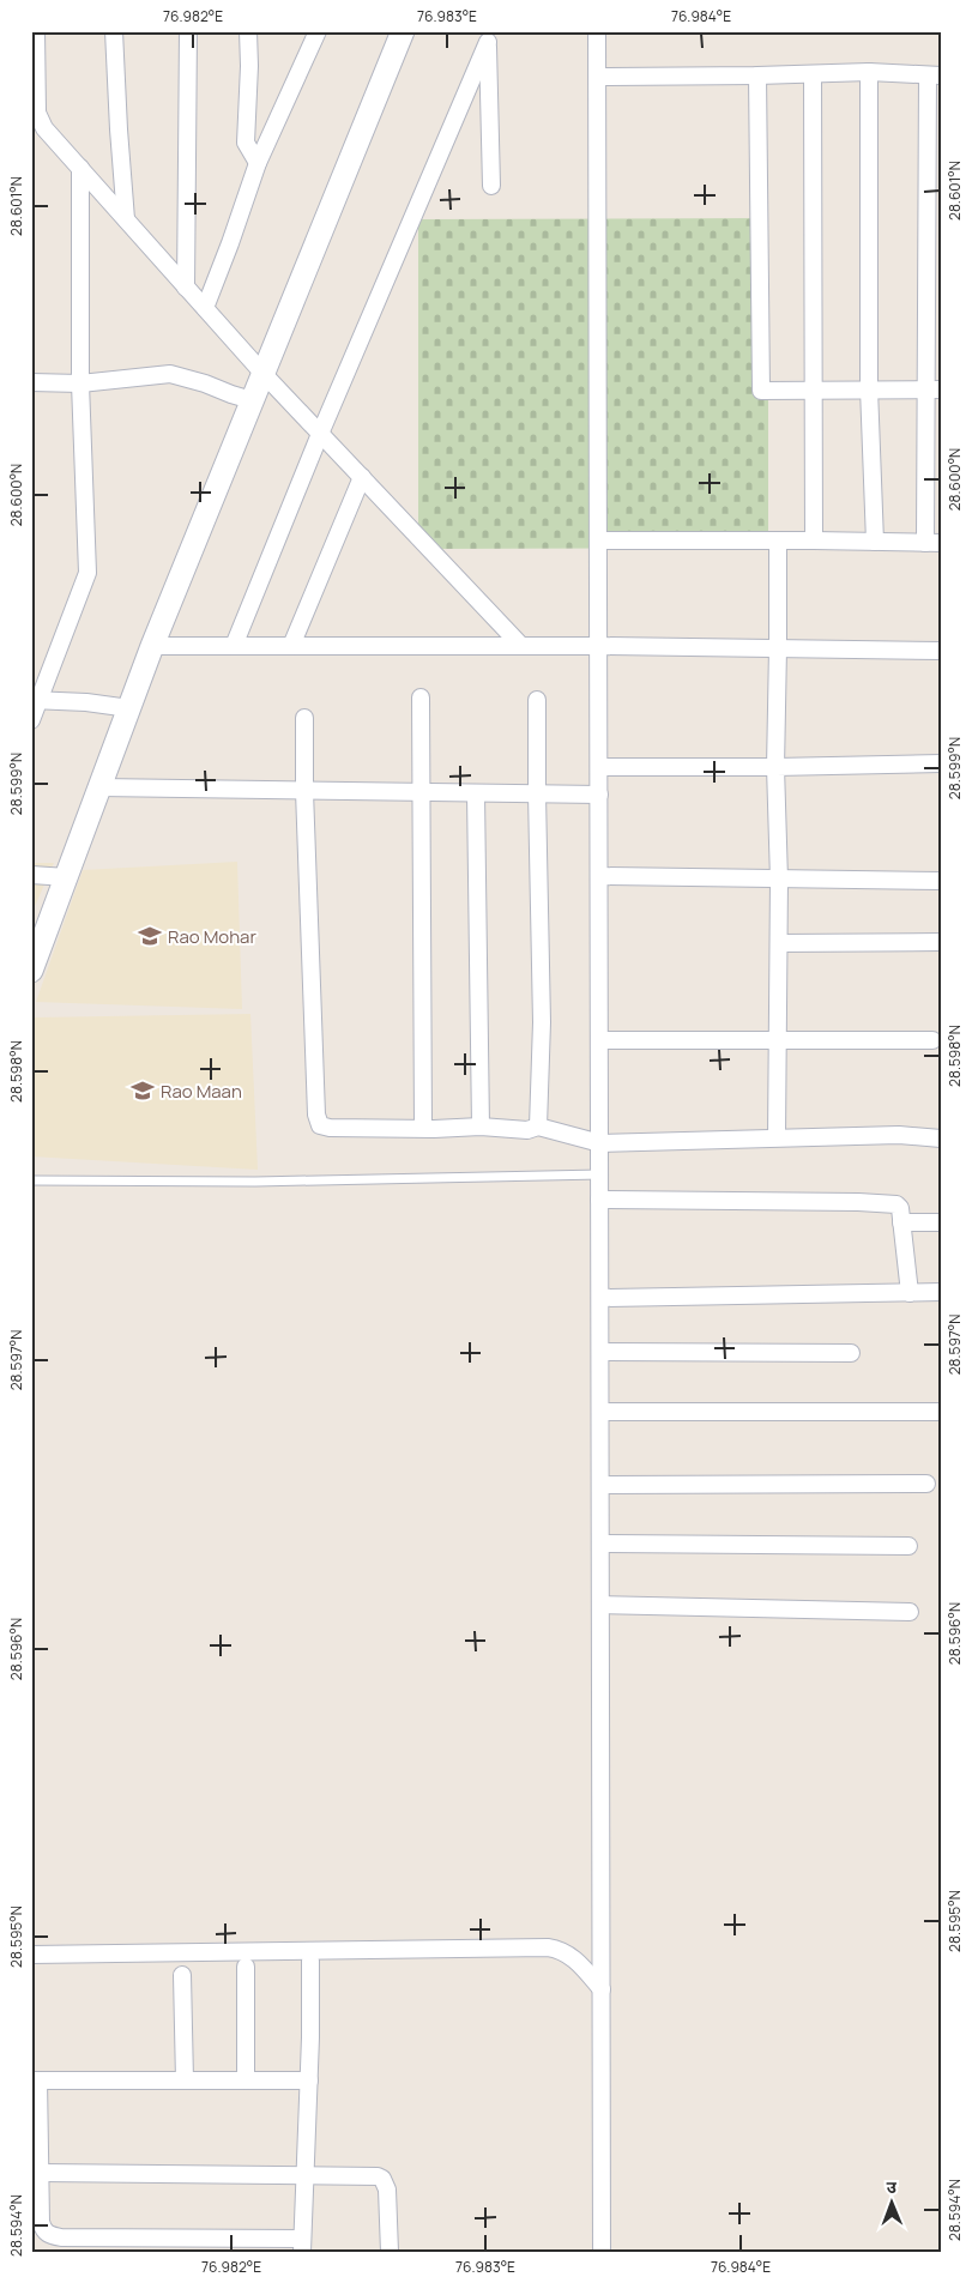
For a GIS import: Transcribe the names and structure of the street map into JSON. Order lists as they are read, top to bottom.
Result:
{
  "places": {
    "school or university": ["Rao Mohar", "Rao Maan"]
  },
  "north": "top",
  "coordinates": [
    "76.982°E",
    "76.983°E",
    "76.984°E",
    "28.601°N",
    "28.600°N",
    "28.599°N",
    "28.598°N",
    "28.597°N",
    "28.596°N",
    "28.595°N",
    "28.594°N"
  ]
}
